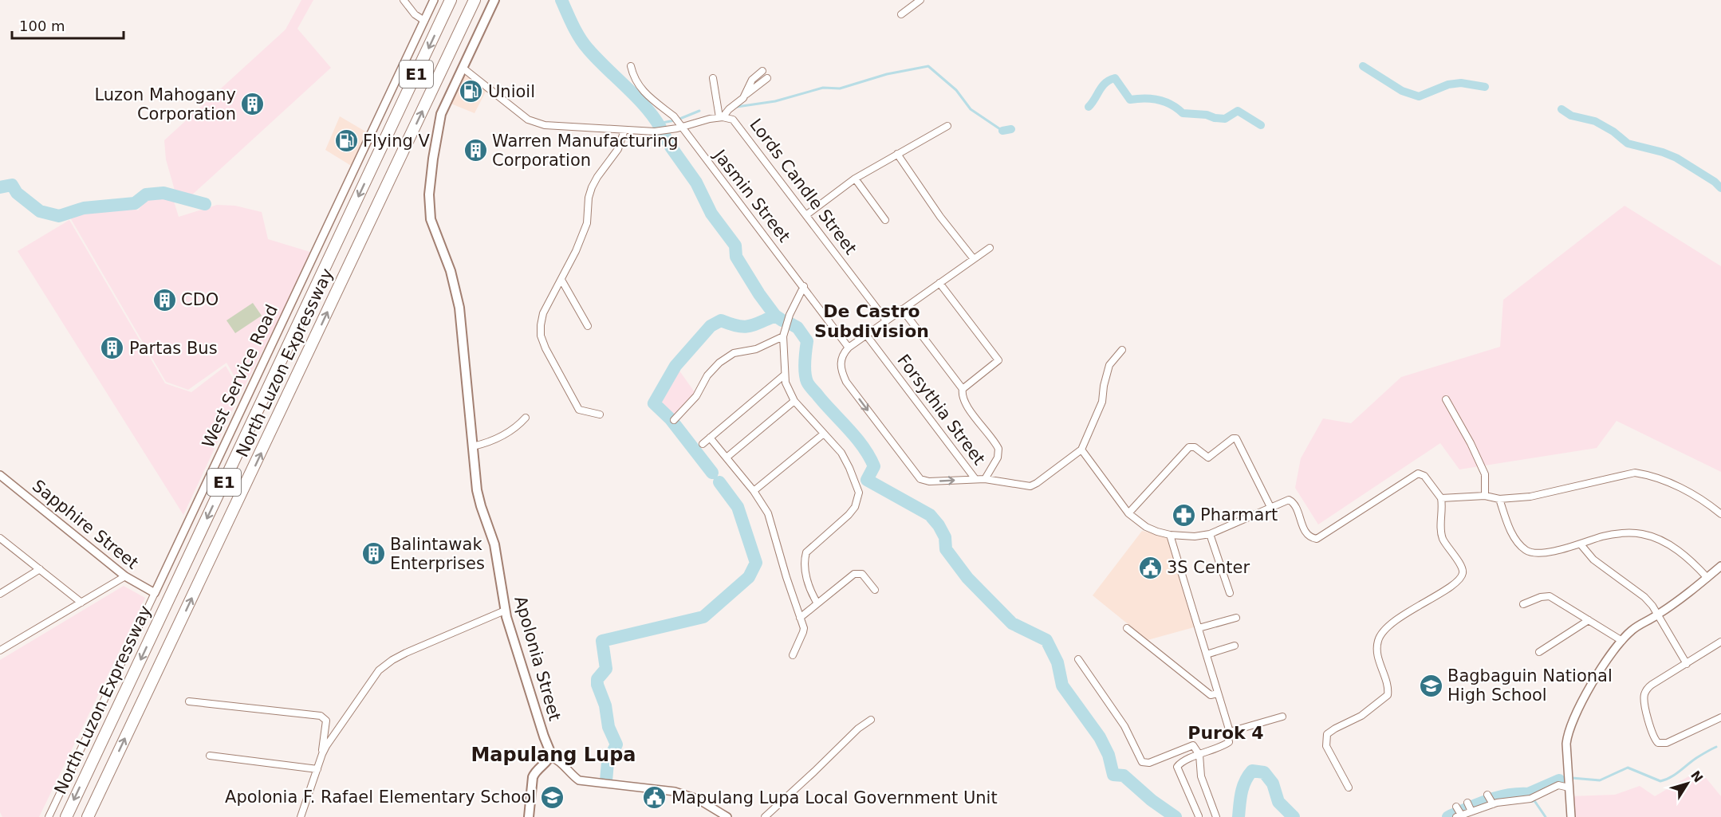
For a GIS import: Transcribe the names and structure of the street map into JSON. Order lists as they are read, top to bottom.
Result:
{
  "streets": {
    "highway": ["E1", "North Luzon Expressway"],
    "main road": ["Apolonia Street"],
    "street": [
      "Lords Candle Street",
      "Jasmin Street",
      "West Service Road",
      "Forsythia Street",
      "Sapphire Street"
    ]
  },
  "crossings": [
    ["West Service Road", "Sapphire Street"]
  ],
  "districts": ["De Castro Subdivision", "Purok 4", "Mapulang Lupa"],
  "places": {
    "fuel station": ["Unioil", "Flying V"],
    "building": [
      "Luzon Mahogany Corporation",
      "Warren Manufacturing Corporation",
      "CDO",
      "Partas Bus",
      "Balintawak Enterprises"
    ],
    "pharmacy": ["Pharmart"],
    "public building": ["3S Center", "Mapulang Lupa Local Government Unit"],
    "school or university": ["Bagbaguin National High School", "Apolonia F. Rafael Elementary School"]
  },
  "scale_bar": "100 m",
  "north": "top right"
}
